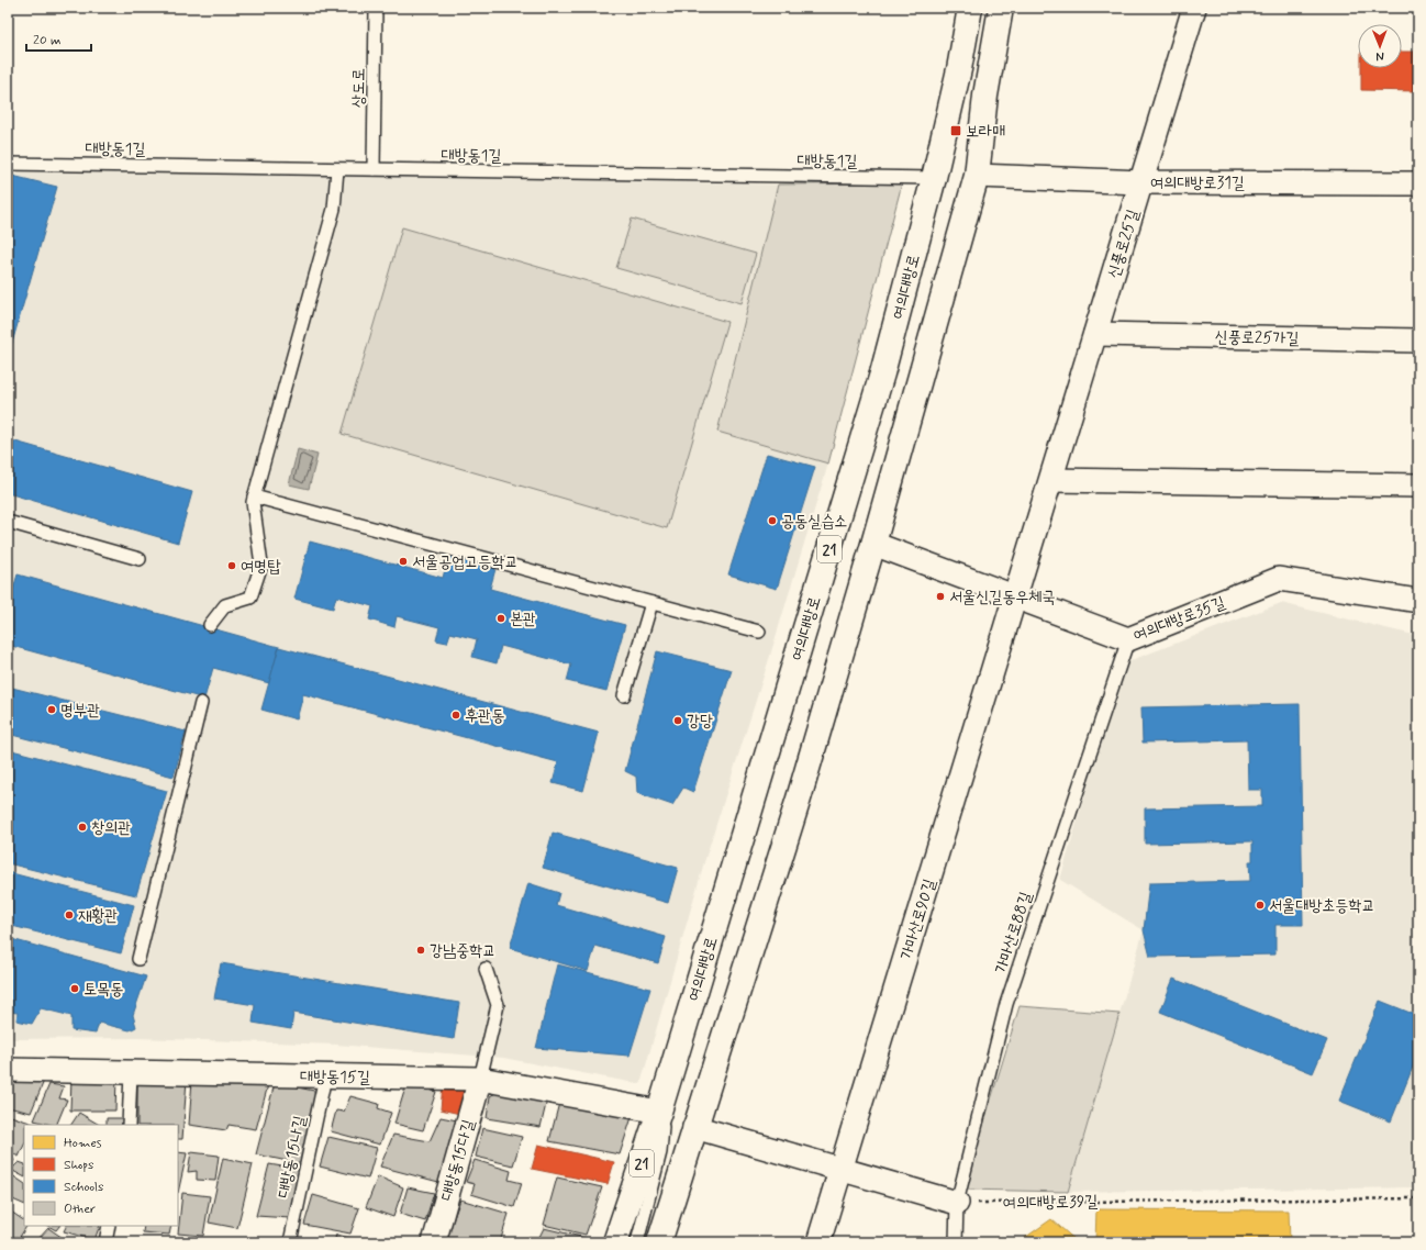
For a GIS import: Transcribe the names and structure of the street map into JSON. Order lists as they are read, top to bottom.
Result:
{
  "streets": {
    "main road": ["여의대방로", "21"],
    "street": [
      "여의대방로31길",
      "신풍로25길",
      "신풍로25가길",
      "여의대방로35길",
      "가마산로90길",
      "대방동15길",
      "대방동15다길"
    ],
    "lane": [
      "상도로",
      "대방동1길",
      "가마산로88길",
      "대방동15나길"
    ],
    "path": ["여의대방로39길"]
  },
  "crossings": [
    ["상도로", "대방동1길"],
    ["대방동1길", "여의대방로"],
    ["여의대방로31길", "신풍로25길"],
    ["신풍로25길", "신풍로25가길"],
    ["신풍로25길", "여의대방로35길"],
    ["신풍로25길", "가마산로90길"],
    ["여의대방로", "대방동15길"],
    ["여의대방로35길", "가마산로90길"],
    ["여의대방로35길", "가마산로88길"],
    ["가마산로88길", "여의대방로39길"],
    ["대방동15길", "대방동15나길"],
    ["대방동15길", "대방동15다길"]
  ],
  "places": {
    "transit": ["보라매"],
    "other": [
      "공동실습소",
      "서울공업고등학교",
      "여명탑",
      "서울신길동우체국",
      "본관",
      "명부관",
      "후관동",
      "강당",
      "창의관",
      "서울대방초등학교",
      "재황관",
      "강남중학교",
      "토목동"
    ]
  },
  "legend": [
    "Homes",
    "Shops",
    "Schools",
    "Other"
  ],
  "scale_bar": "20 m",
  "north": "bottom"
}
